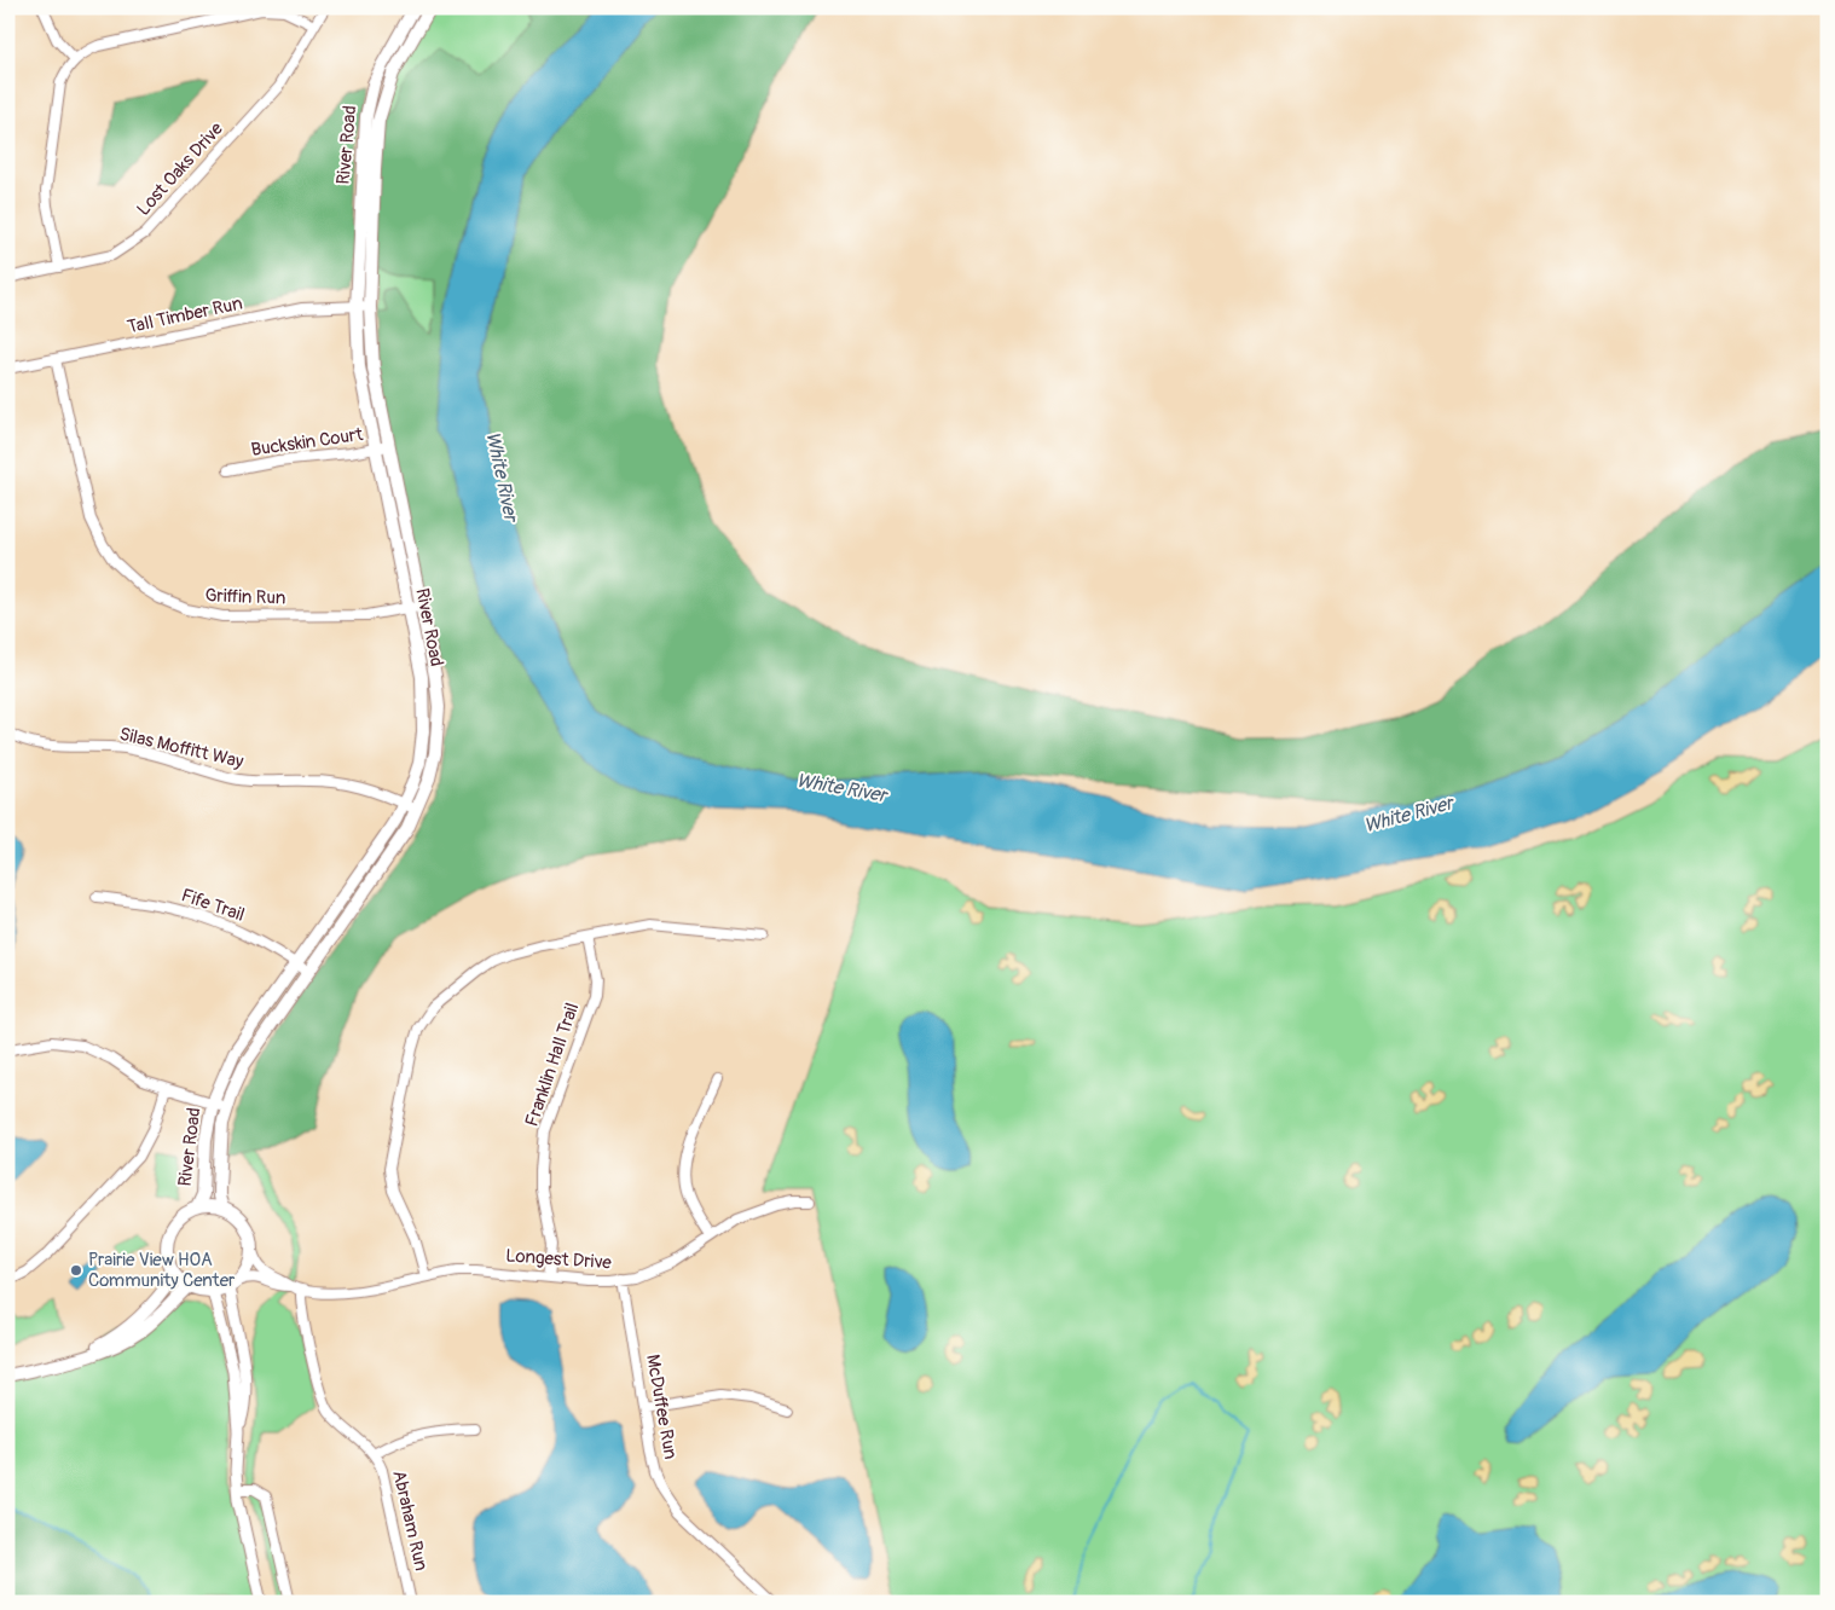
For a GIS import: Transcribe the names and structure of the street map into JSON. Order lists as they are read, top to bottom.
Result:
{
  "streets": {
    "main road": ["River Road"],
    "street": [
      "Lost Oaks Drive",
      "Tall Timber Run",
      "Buckskin Court",
      "Griffin Run",
      "Silas Moffitt Way",
      "Fife Trail",
      "Franklin Hall Trail",
      "Longest Drive",
      "McDuffee Run",
      "Abraham Run"
    ]
  },
  "crossings": [
    ["River Road", "Tall Timber Run"],
    ["River Road", "Buckskin Court"],
    ["River Road", "Griffin Run"],
    ["River Road", "Silas Moffitt Way"],
    ["River Road", "Fife Trail"],
    ["River Road", "Longest Drive"],
    ["Tall Timber Run", "Griffin Run"],
    ["Franklin Hall Trail", "Longest Drive"],
    ["Longest Drive", "McDuffee Run"],
    ["Longest Drive", "Abraham Run"]
  ],
  "water": ["White River"],
  "places": ["Prairie View HOA Community Center"]
}
